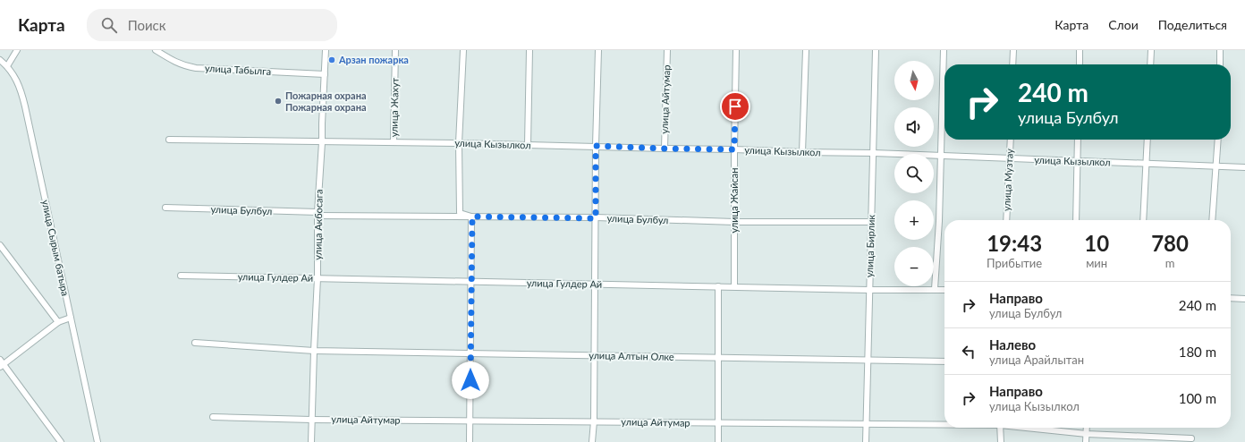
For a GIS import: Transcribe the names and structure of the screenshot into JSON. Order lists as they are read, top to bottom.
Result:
{
  "streets": {
    "street": [
      "улица Табылга",
      "улица Айтумар",
      "улица Жахут",
      "улица Кызылкол",
      "улица Музтау",
      "улица Жайсан",
      "улица Булбул",
      "улица Акбосага",
      "улица Бирлик",
      "улица Сырым батыра",
      "улица Гулдер Ай",
      "улица Алтын Олке"
    ]
  },
  "crossings": [
    ["улица Табылга", "улица Акбосага"],
    ["улица Айтумар", "улица Кызылкол"],
    ["улица Айтумар", "улица Акбосага"],
    ["улица Айтумар", "улица Бирлик"],
    ["улица Жахут", "улица Кызылкол"],
    ["улица Кызылкол", "улица Музтау"],
    ["улица Кызылкол", "улица Жайсан"],
    ["улица Кызылкол", "улица Акбосага"],
    ["улица Кызылкол", "улица Бирлик"],
    ["улица Жайсан", "улица Булбул"],
    ["улица Жайсан", "улица Гулдер Ай"],
    ["улица Булбул", "улица Акбосага"],
    ["улица Булбул", "улица Бирлик"],
    ["улица Акбосага", "улица Гулдер Ай"],
    ["улица Акбосага", "улица Алтын Олке"],
    ["улица Бирлик", "улица Гулдер Ай"],
    ["улица Бирлик", "улица Алтын Олке"]
  ],
  "places": ["Арзан пожарка", "Пожарная охрана Пожарная охрана"],
  "north": "bottom",
  "page": {
    "header": "Карта",
    "search": "Поиск",
    "nav": ["Карта", "Слои", "Поделиться"],
    "map_buttons": ["+", "−"],
    "turn": ["240 m", "улица Булбул"],
    "eta": [
      "19:43",
      "Прибытие",
      "10",
      "мин",
      "780",
      "m"
    ],
    "list": [
      {
        "name": "Направо",
        "note": "улица Булбул",
        "value": "240 m"
      },
      {
        "name": "Налево",
        "note": "улица Арайлытан",
        "value": "180 m"
      },
      {
        "name": "Направо",
        "note": "улица Кызылкол",
        "value": "100 m"
      }
    ]
  }
}
